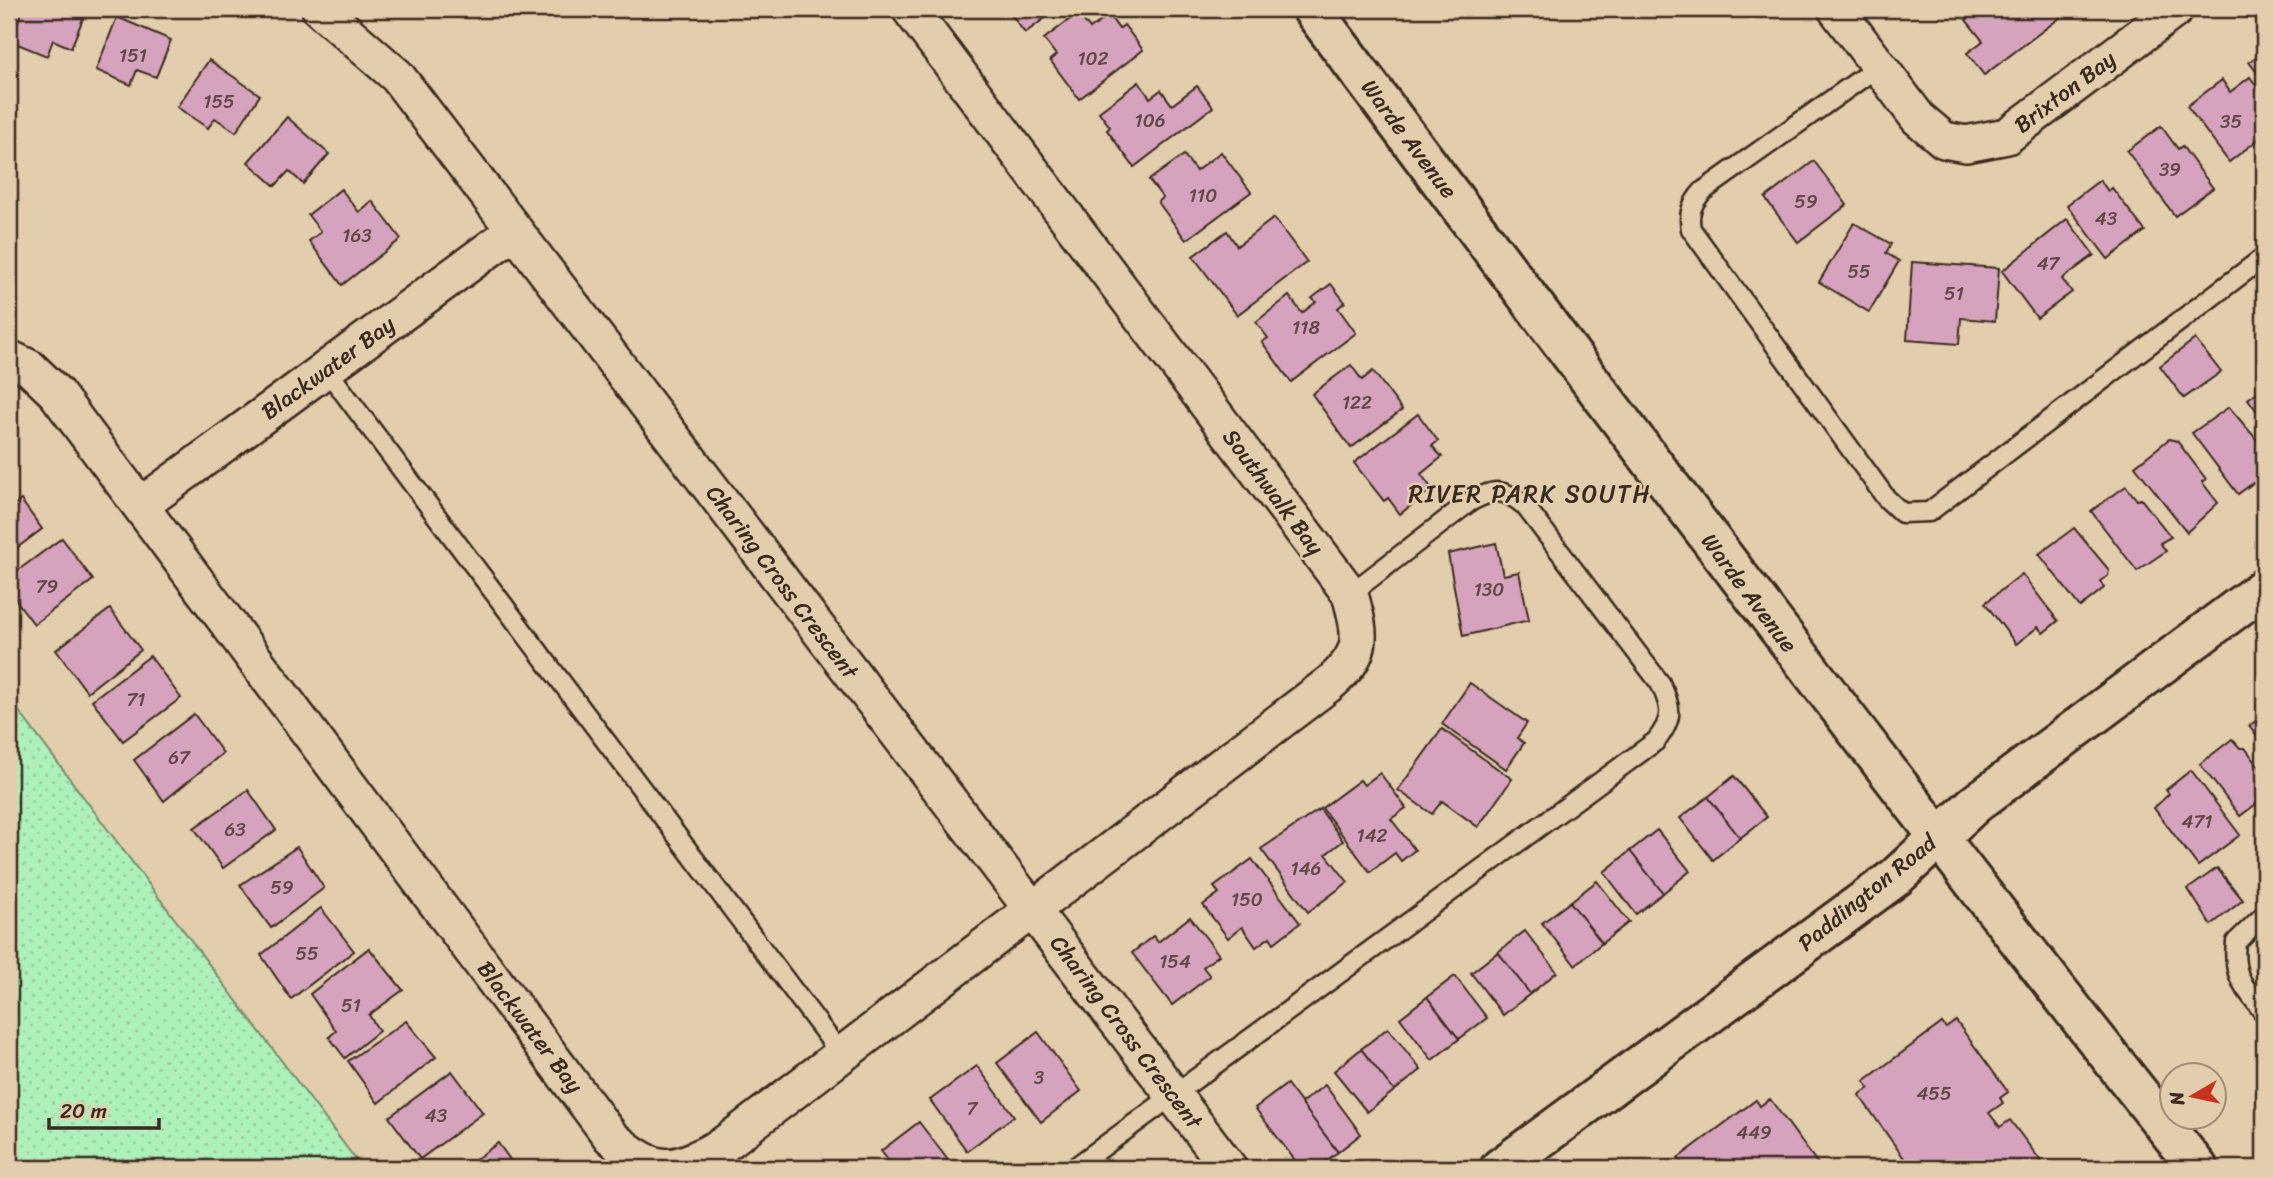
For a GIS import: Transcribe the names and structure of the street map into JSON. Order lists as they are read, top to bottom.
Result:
{
  "streets": {
    "main road": ["Warde Avenue", "Paddington Road"],
    "street": [
      "Brixton Bay",
      "Blackwater Bay",
      "Southwalk Bay",
      "Charing Cross Crescent"
    ]
  },
  "crossings": [
    ["Warde Avenue", "Paddington Road"],
    ["Blackwater Bay", "Southwalk Bay"],
    ["Blackwater Bay", "Charing Cross Crescent"],
    ["Southwalk Bay", "Charing Cross Crescent"]
  ],
  "districts": ["RIVER PARK SOUTH"],
  "house_numbers": [
    "151",
    "102",
    "155",
    "106",
    "35",
    "39",
    "110",
    "59",
    "43",
    "163",
    "47",
    "55",
    "51",
    "118",
    "122",
    "79",
    "130",
    "71",
    "67",
    "471",
    "63",
    "142",
    "146",
    "59",
    "150",
    "55",
    "154",
    "51",
    "3",
    "455",
    "7",
    "43",
    "449"
  ],
  "scale_bar": "20 m",
  "north": "left"
}
